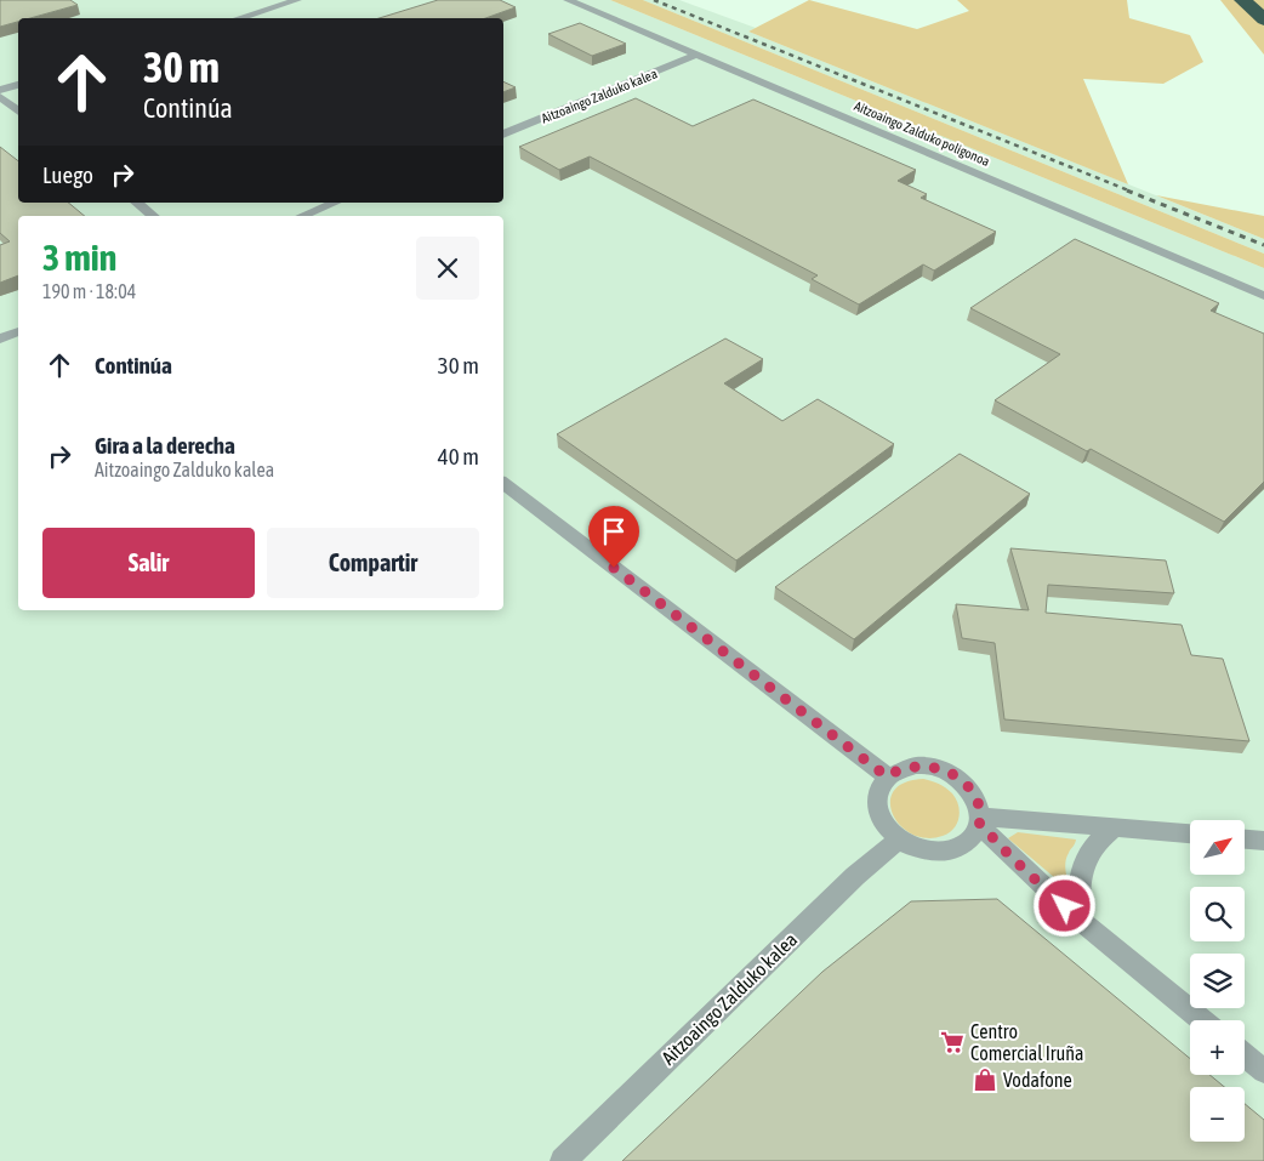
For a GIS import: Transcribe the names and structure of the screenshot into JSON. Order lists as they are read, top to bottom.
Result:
{
  "streets": {
    "street": ["Aitzoaingo Zalduko kalea", "Aitzoaingo Zalduko poligonoa"]
  },
  "crossings": [
    ["Aitzoaingo Zalduko kalea", "Aitzoaingo Zalduko poligonoa"]
  ],
  "places": {
    "supermarket": ["Centro Comercial Iruña"],
    "shop": ["Vodafone"]
  },
  "north": "top right",
  "page": {
    "turn": ["30 m", "Continúa"],
    "then": "Luego",
    "heading": ["3 min", "190 m · 18:04"],
    "list": [
      {
        "name": "Continúa",
        "value": "30 m"
      },
      {
        "name": "Gira a la derecha",
        "note": "Aitzoaingo Zalduko kalea",
        "value": "40 m"
      }
    ],
    "buttons": ["Salir", "Compartir"],
    "map_buttons": ["+", "−"]
  }
}
